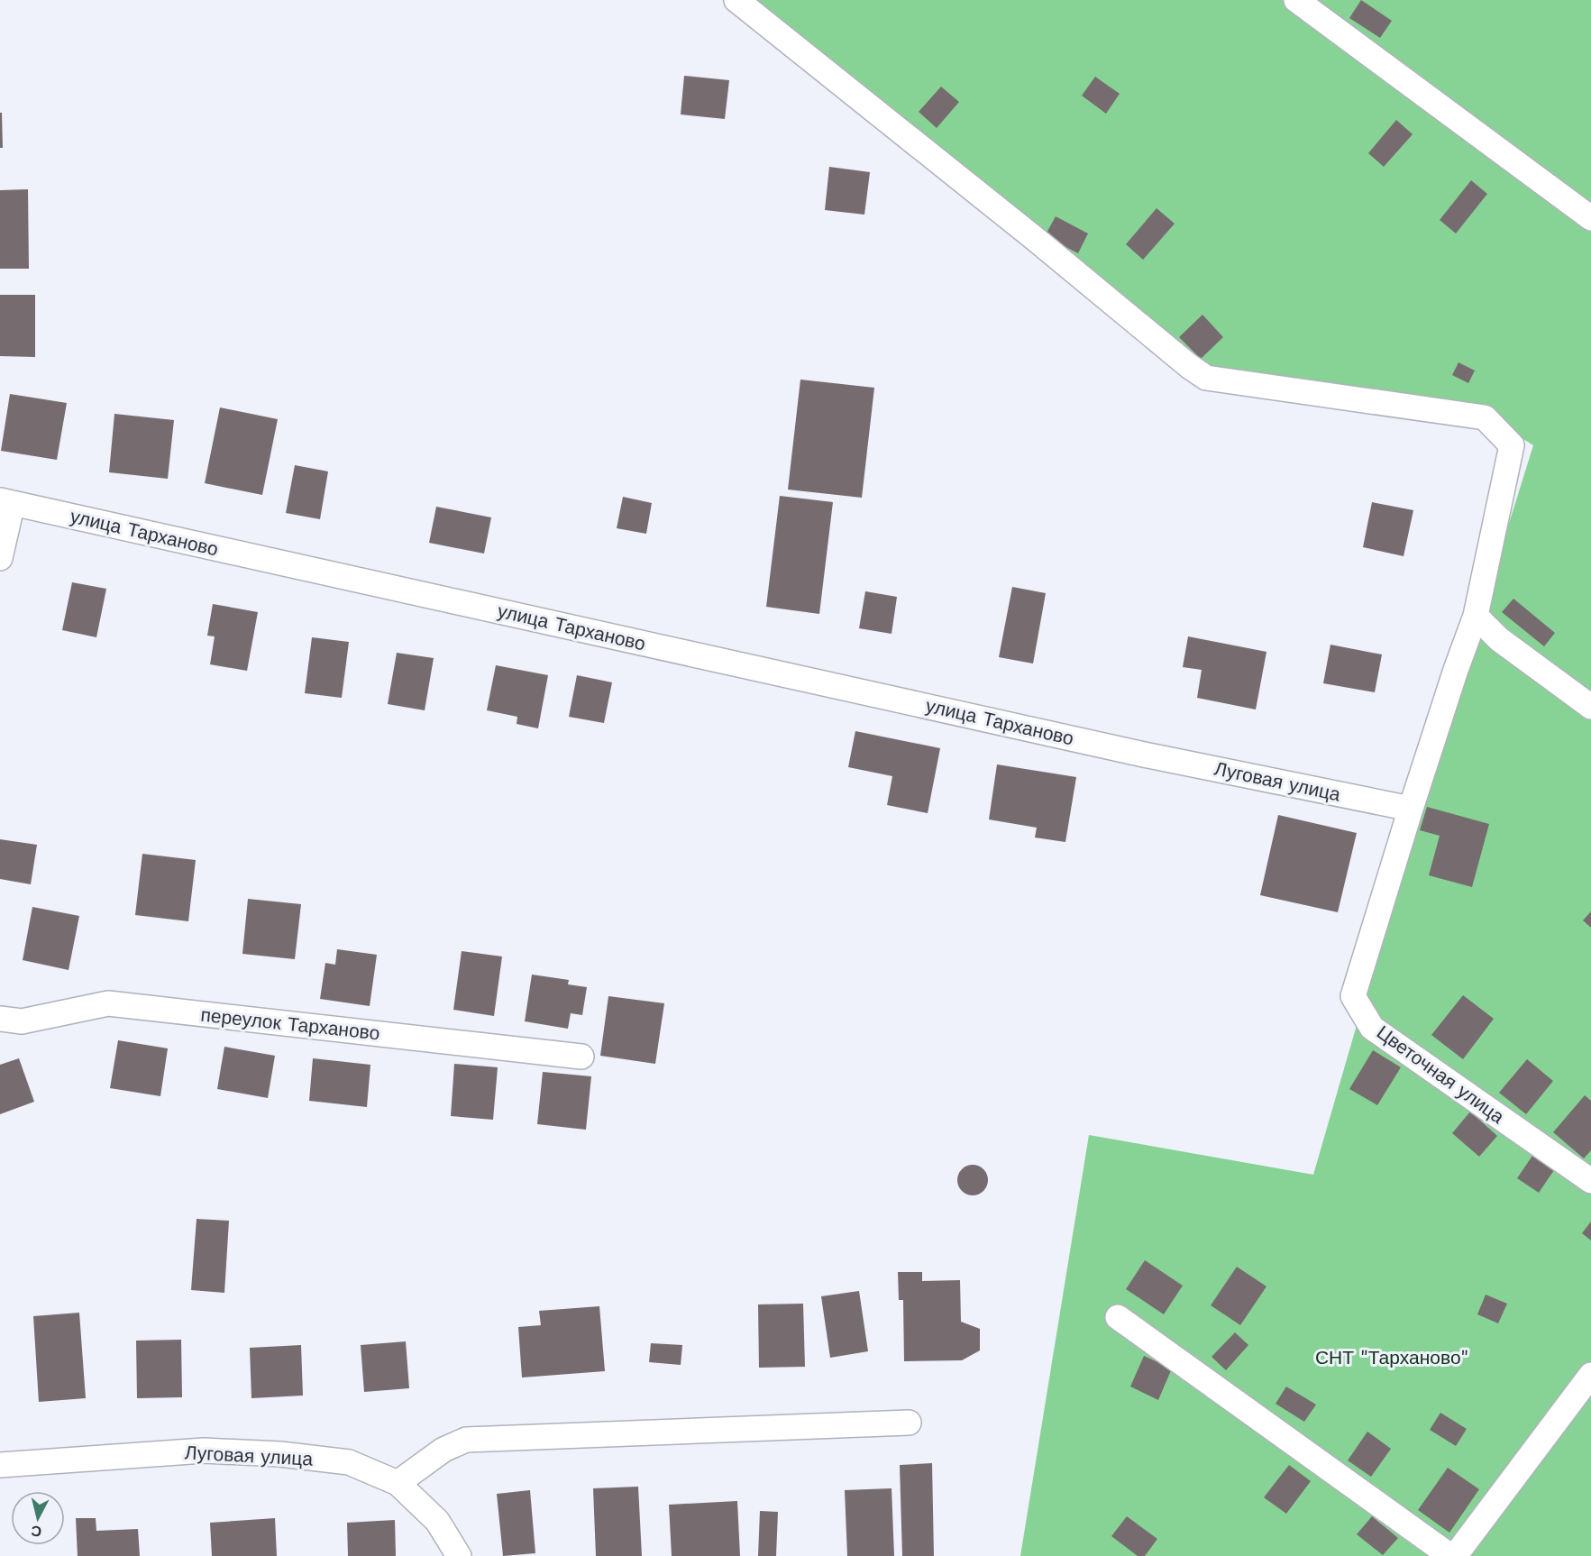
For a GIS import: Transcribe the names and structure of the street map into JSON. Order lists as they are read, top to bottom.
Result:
{
  "streets": {
    "street": [
      "улица Тарханово",
      "Луговая улица",
      "переулок Тарханово",
      "Цветочная улица"
    ]
  },
  "crossings": [
    ["улица Тарханово", "Луговая улица"],
    ["Луговая улица", "Цветочная улица"]
  ],
  "parks": ["СНТ \"Тарханово\""],
  "north": "bottom"
}
